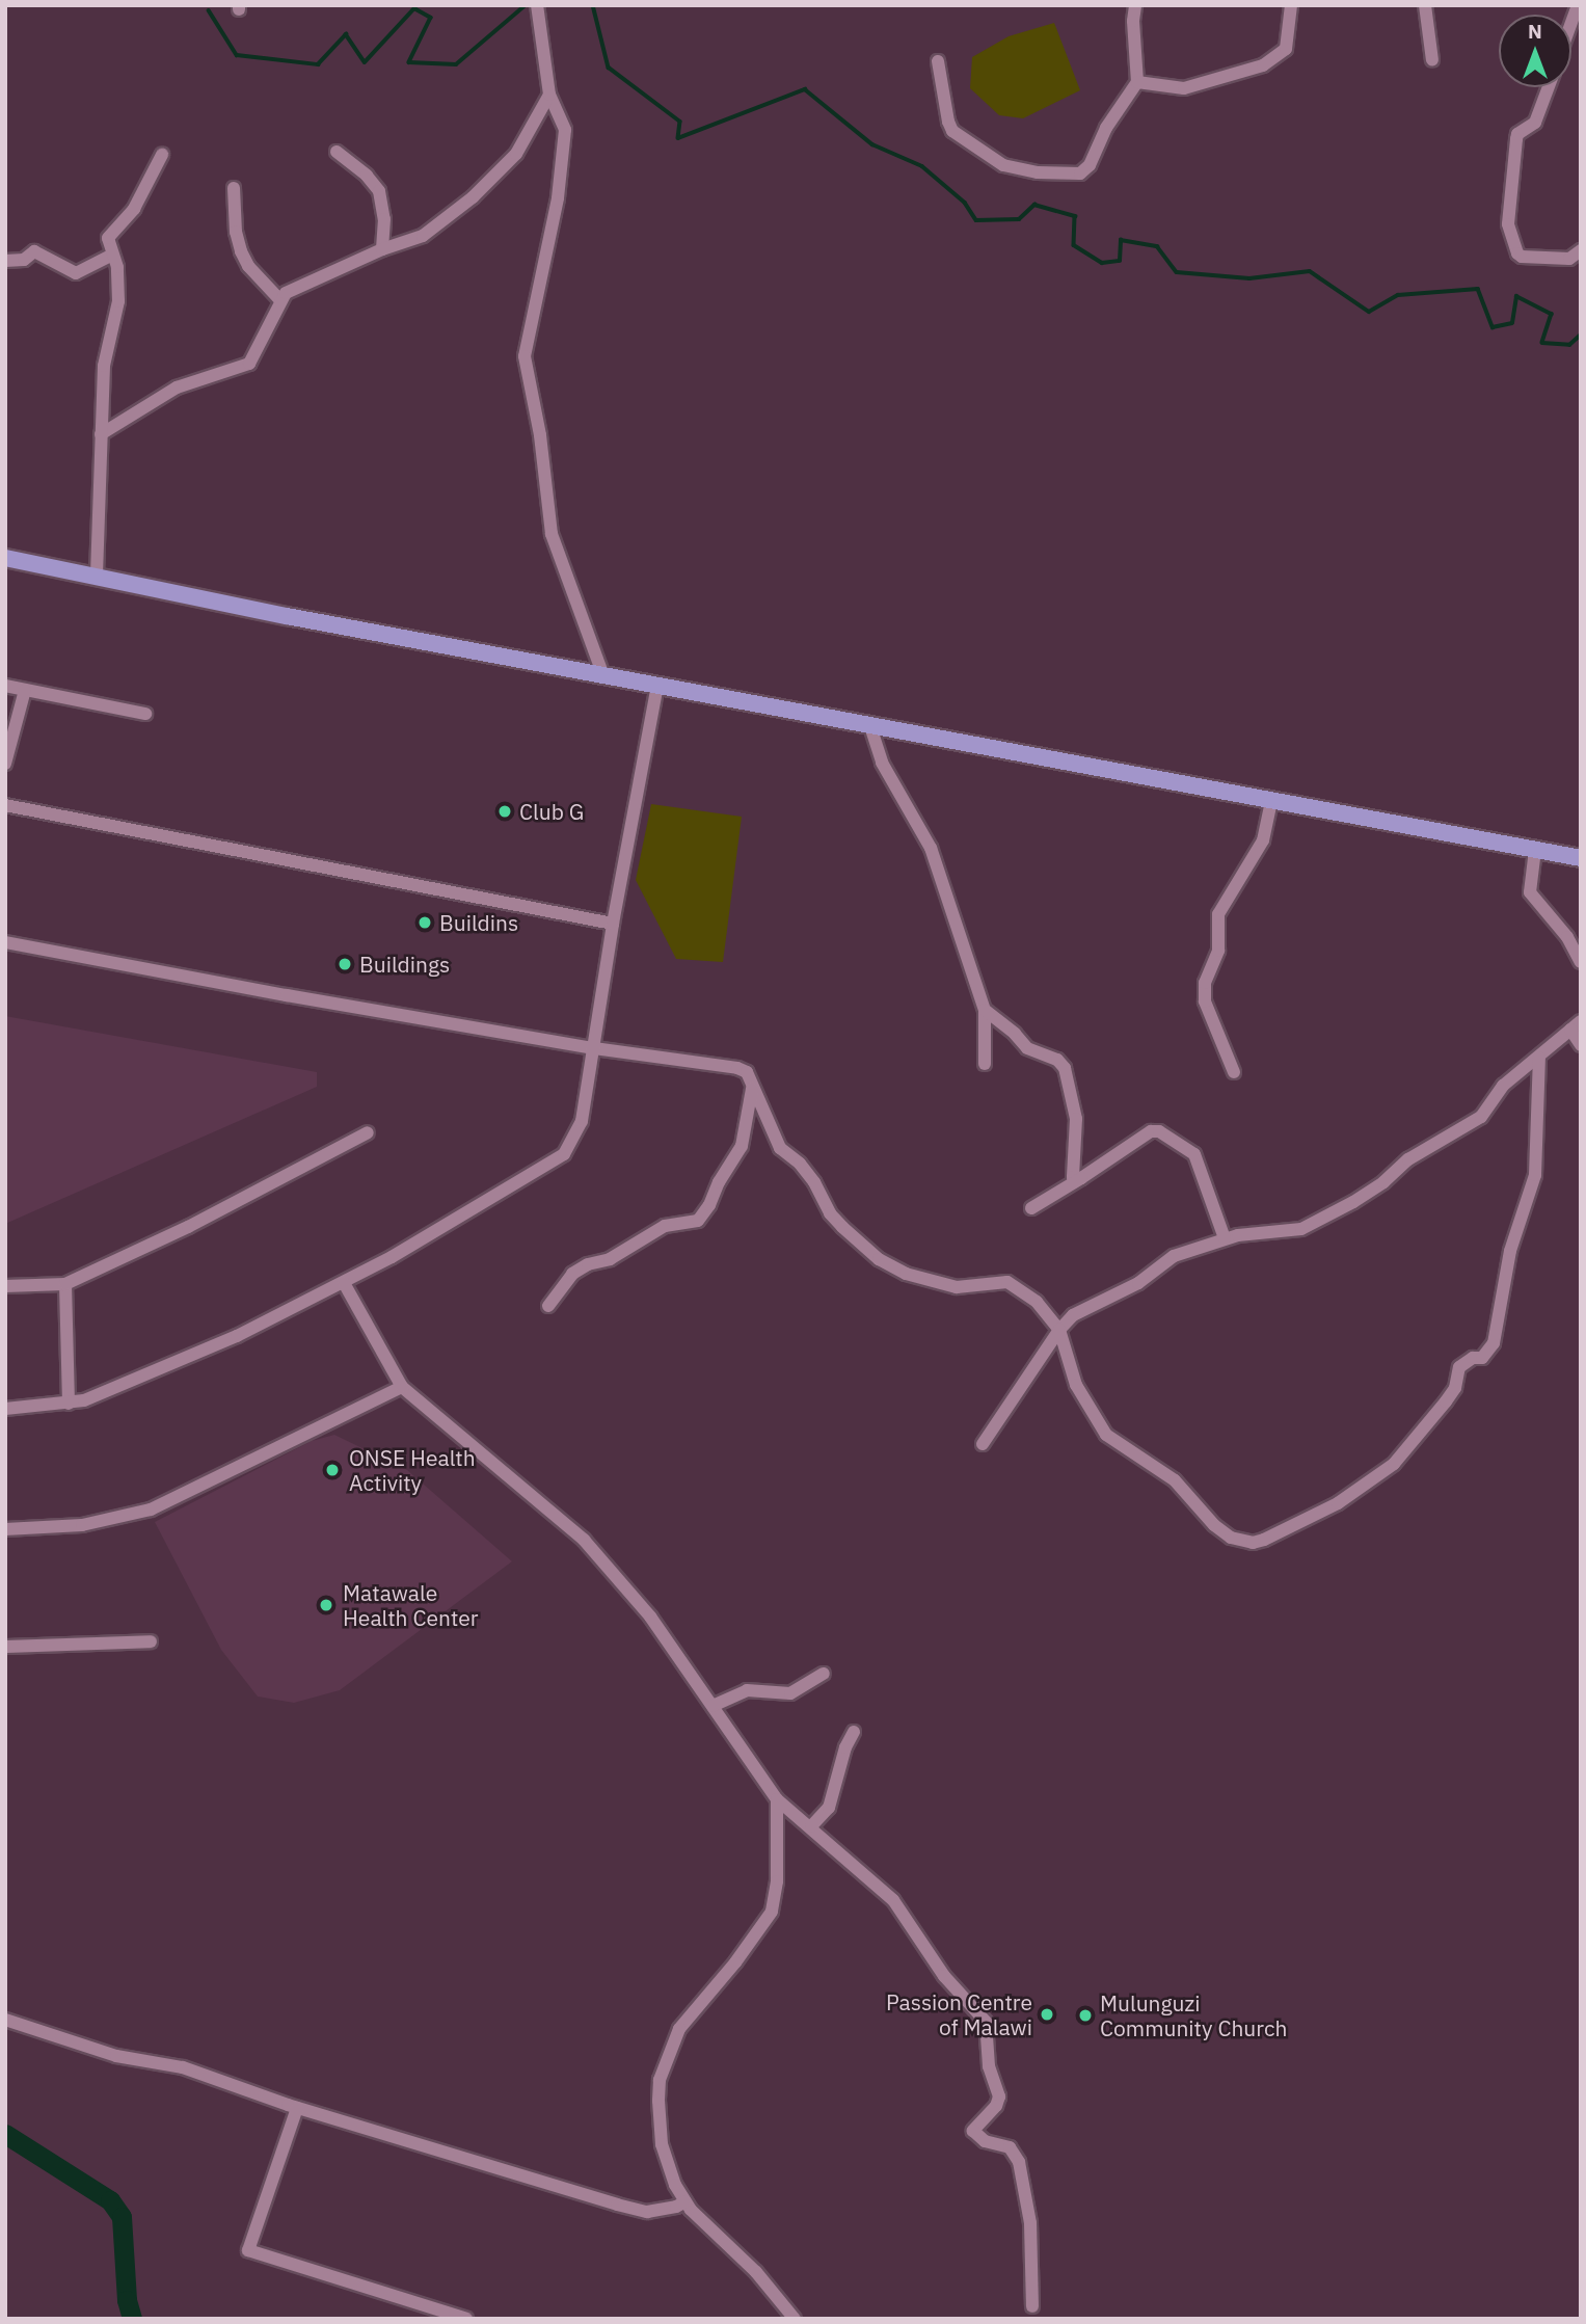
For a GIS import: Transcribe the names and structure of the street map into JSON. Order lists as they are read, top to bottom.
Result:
{
  "places": [
    "Club G",
    "Buildins",
    "Buildings",
    "ONSE Health Activity",
    "Matawale Health Center",
    "Passion Centre of Malawi",
    "Mulunguzi Community Church"
  ],
  "north": "top"
}
